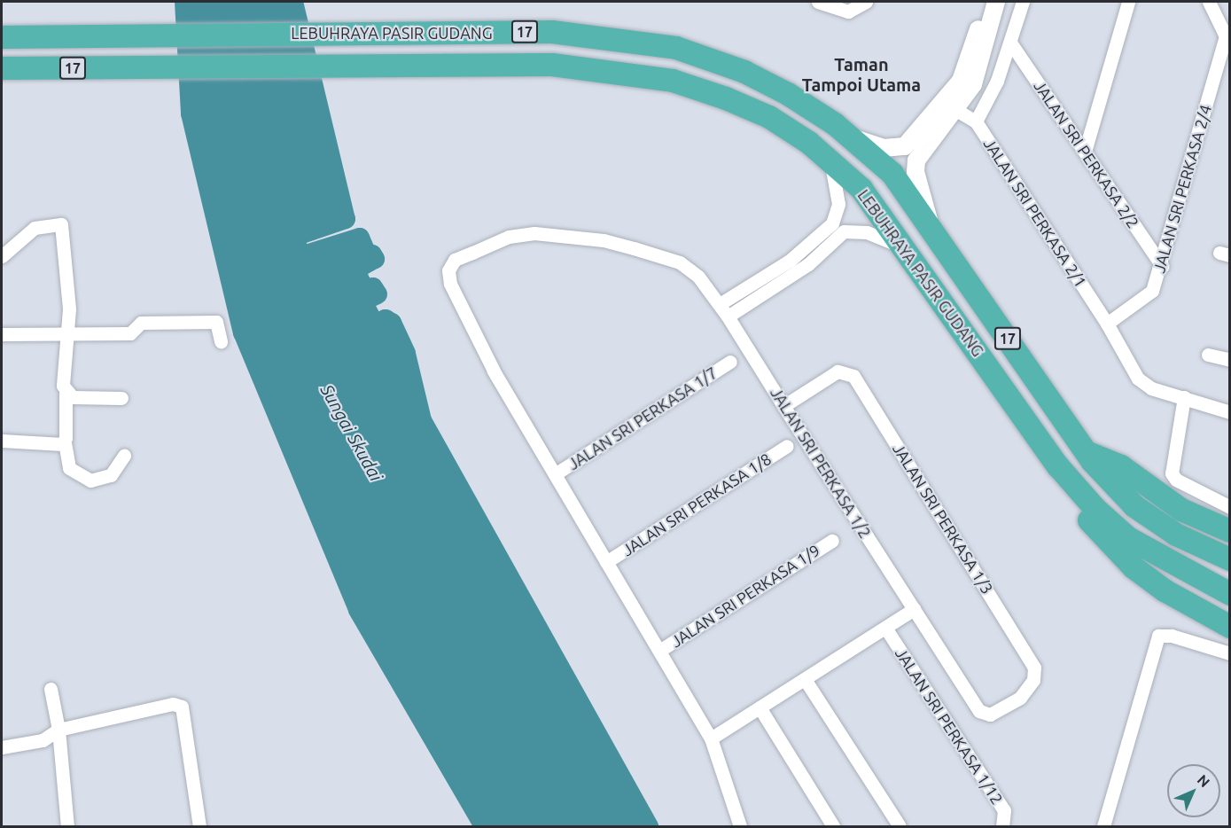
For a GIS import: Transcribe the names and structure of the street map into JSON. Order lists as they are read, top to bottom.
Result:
{
  "streets": {
    "highway": ["17", "LEBUHRAYA PASIR GUDANG"],
    "street": [
      "JALAN SRI PERKASA 2/2",
      "JALAN SRI PERKASA 2/4",
      "JALAN SRI PERKASA 2/1",
      "JALAN SRI PERKASA 1/7",
      "JALAN SRI PERKASA 1/2",
      "JALAN SRI PERKASA 1/8",
      "JALAN SRI PERKASA 1/3",
      "JALAN SRI PERKASA 1/9",
      "JALAN SRI PERKASA 1/12"
    ]
  },
  "crossings": [
    ["JALAN SRI PERKASA 2/2", "JALAN SRI PERKASA 2/4"],
    ["JALAN SRI PERKASA 2/4", "JALAN SRI PERKASA 2/1"],
    ["JALAN SRI PERKASA 1/7", "JALAN SRI PERKASA 1/2"],
    ["JALAN SRI PERKASA 1/2", "JALAN SRI PERKASA 1/8"],
    ["JALAN SRI PERKASA 1/2", "JALAN SRI PERKASA 1/3"],
    ["JALAN SRI PERKASA 1/2", "JALAN SRI PERKASA 1/9"]
  ],
  "districts": ["Taman Tampoi Utama"],
  "water": ["Sungai Skudai"],
  "north": "top right"
}
